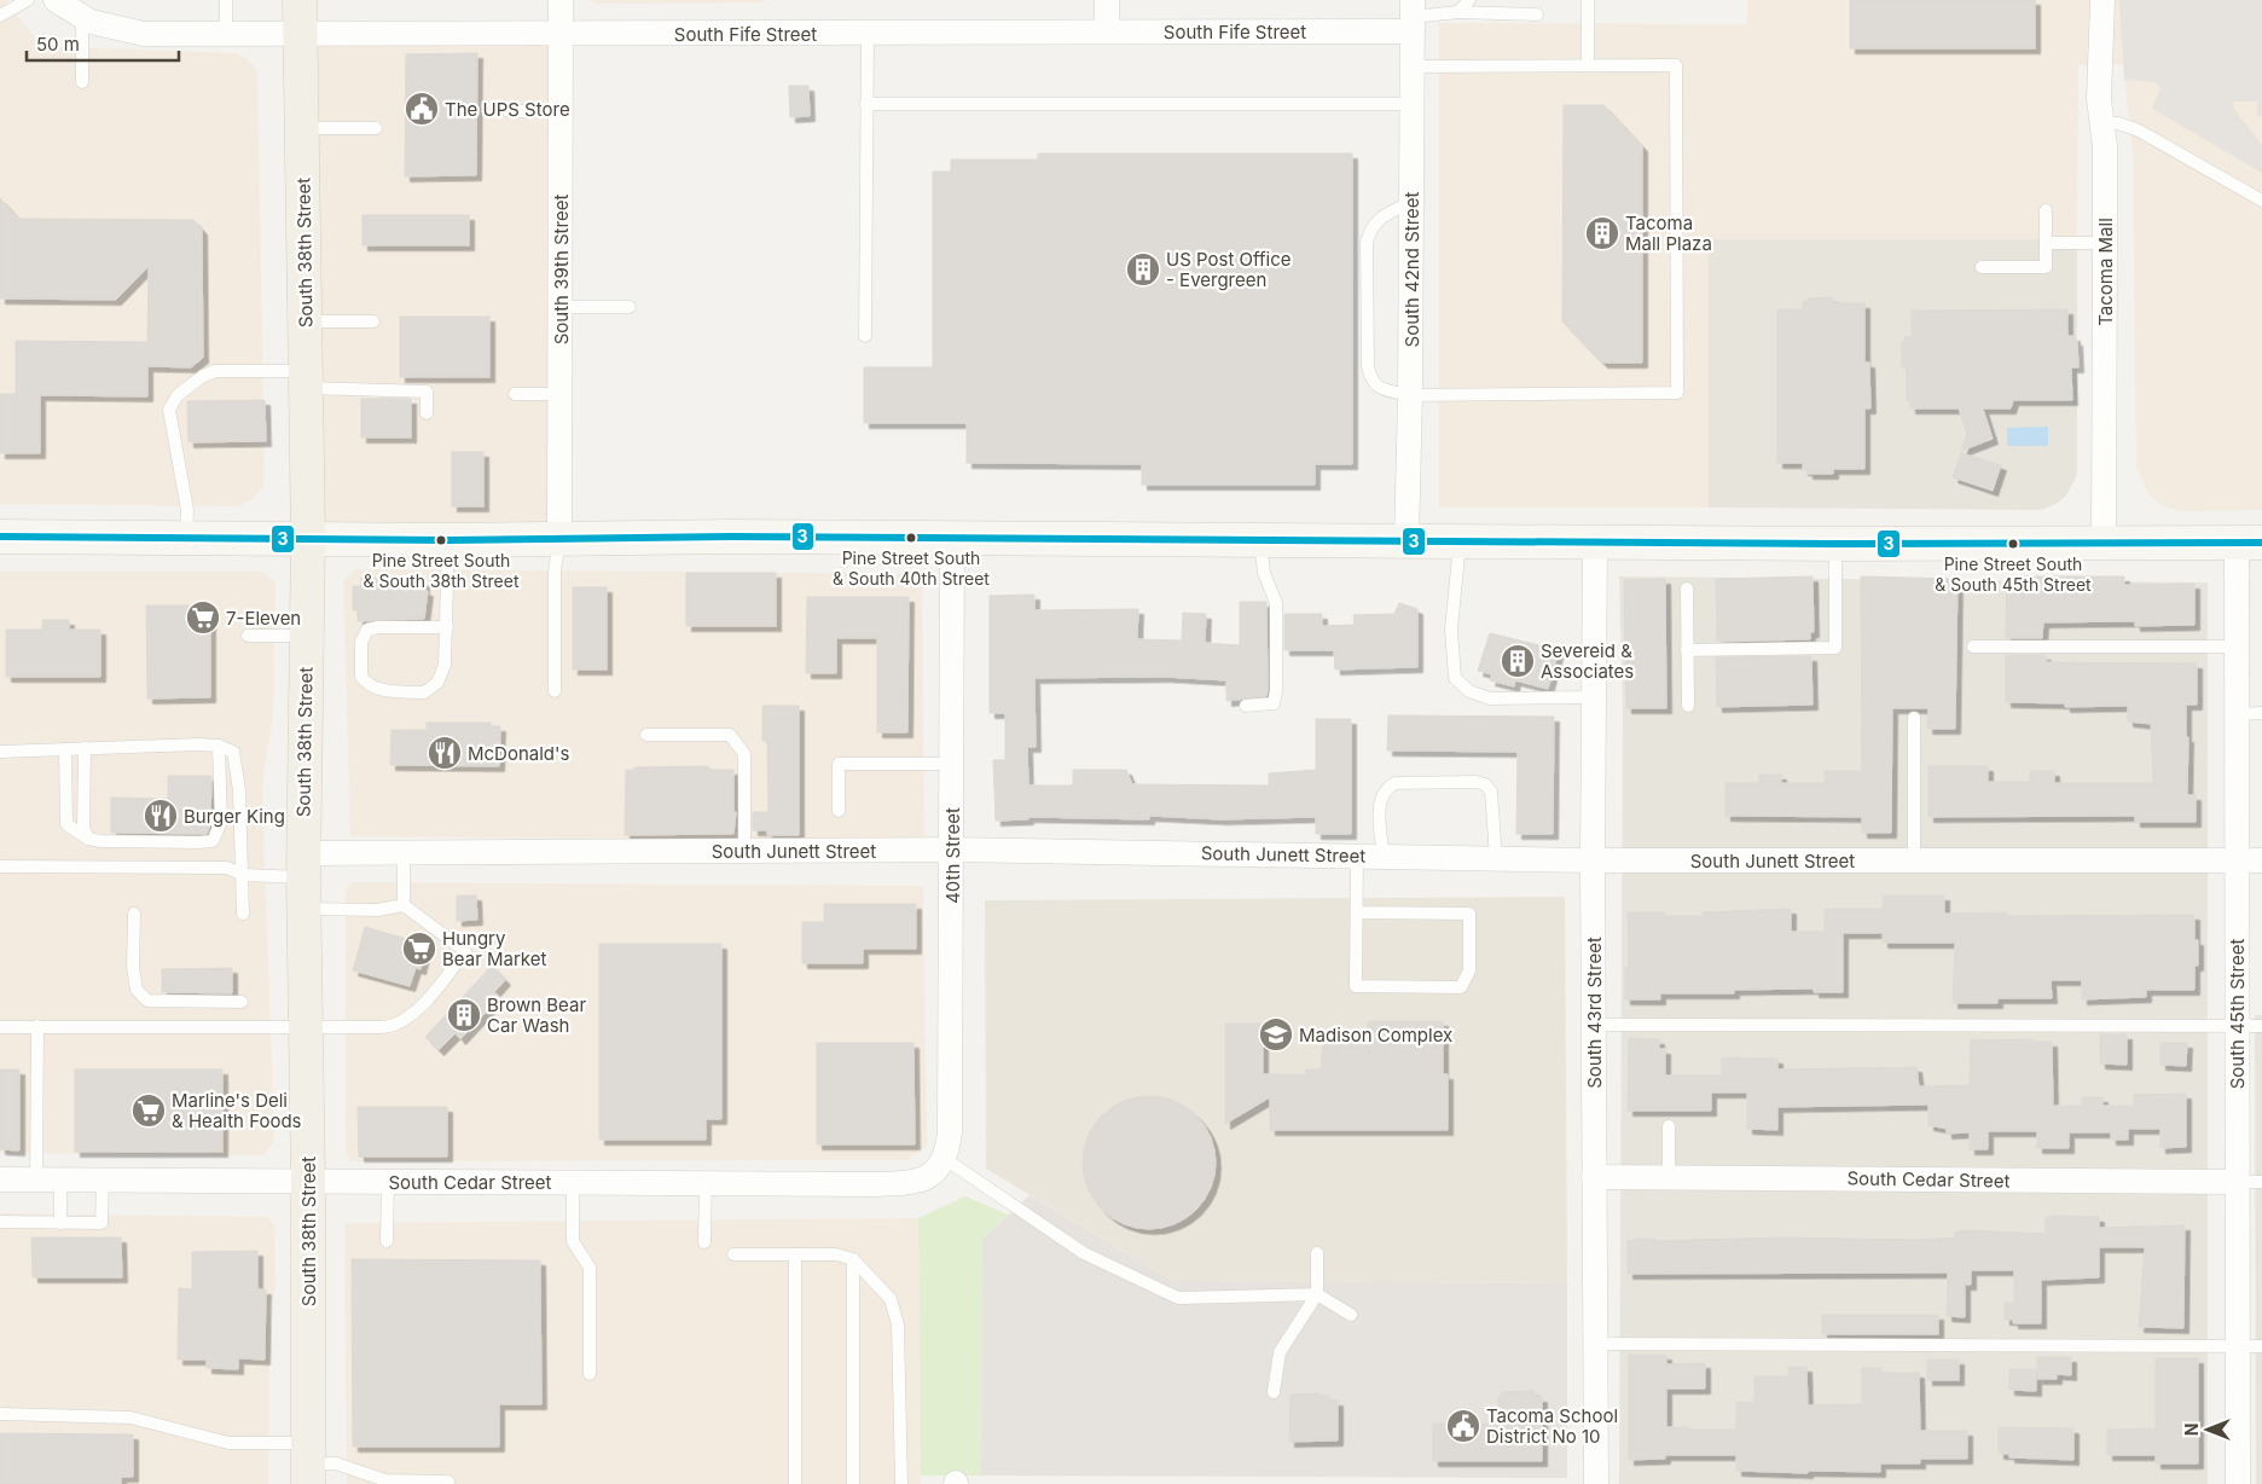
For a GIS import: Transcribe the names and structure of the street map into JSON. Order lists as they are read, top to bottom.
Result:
{
  "streets": {
    "main road": ["South 38th Street"],
    "street": [
      "South Fife Street",
      "South 39th Street",
      "South 42nd Street",
      "Tacoma Mall",
      "South Junett Street",
      "40th Street",
      "South 43rd Street",
      "South 45th Street",
      "South Cedar Street"
    ]
  },
  "crossings": [
    ["South Fife Street", "South 38th Street"],
    ["South Fife Street", "South 39th Street"],
    ["South Fife Street", "South 42nd Street"],
    ["South 38th Street", "South Junett Street"],
    ["South 38th Street", "South Cedar Street"],
    ["South Junett Street", "40th Street"],
    ["South Junett Street", "South 43rd Street"],
    ["South Junett Street", "South 45th Street"],
    ["40th Street", "South Cedar Street"],
    ["South 43rd Street", "South Cedar Street"],
    ["South 45th Street", "South Cedar Street"]
  ],
  "places": {
    "public building": ["The UPS Store", "Tacoma School District No 10"],
    "building": [
      "Tacoma Mall Plaza",
      "US Post Office - Evergreen",
      "Severeid & Associates",
      "Brown Bear Car Wash"
    ],
    "other": ["Pine Street South & South 40th Street", "Pine Street South & South 38th Street", "Pine Street South & South 45th Street"],
    "supermarket": ["7-Eleven", "Hungry Bear Market", "Marline's Deli & Health Foods"],
    "restaurant": ["McDonald's", "Burger King"],
    "school or university": ["Madison Complex"]
  },
  "lines": ["transit line 3"],
  "scale_bar": "50 m",
  "north": "left"
}
